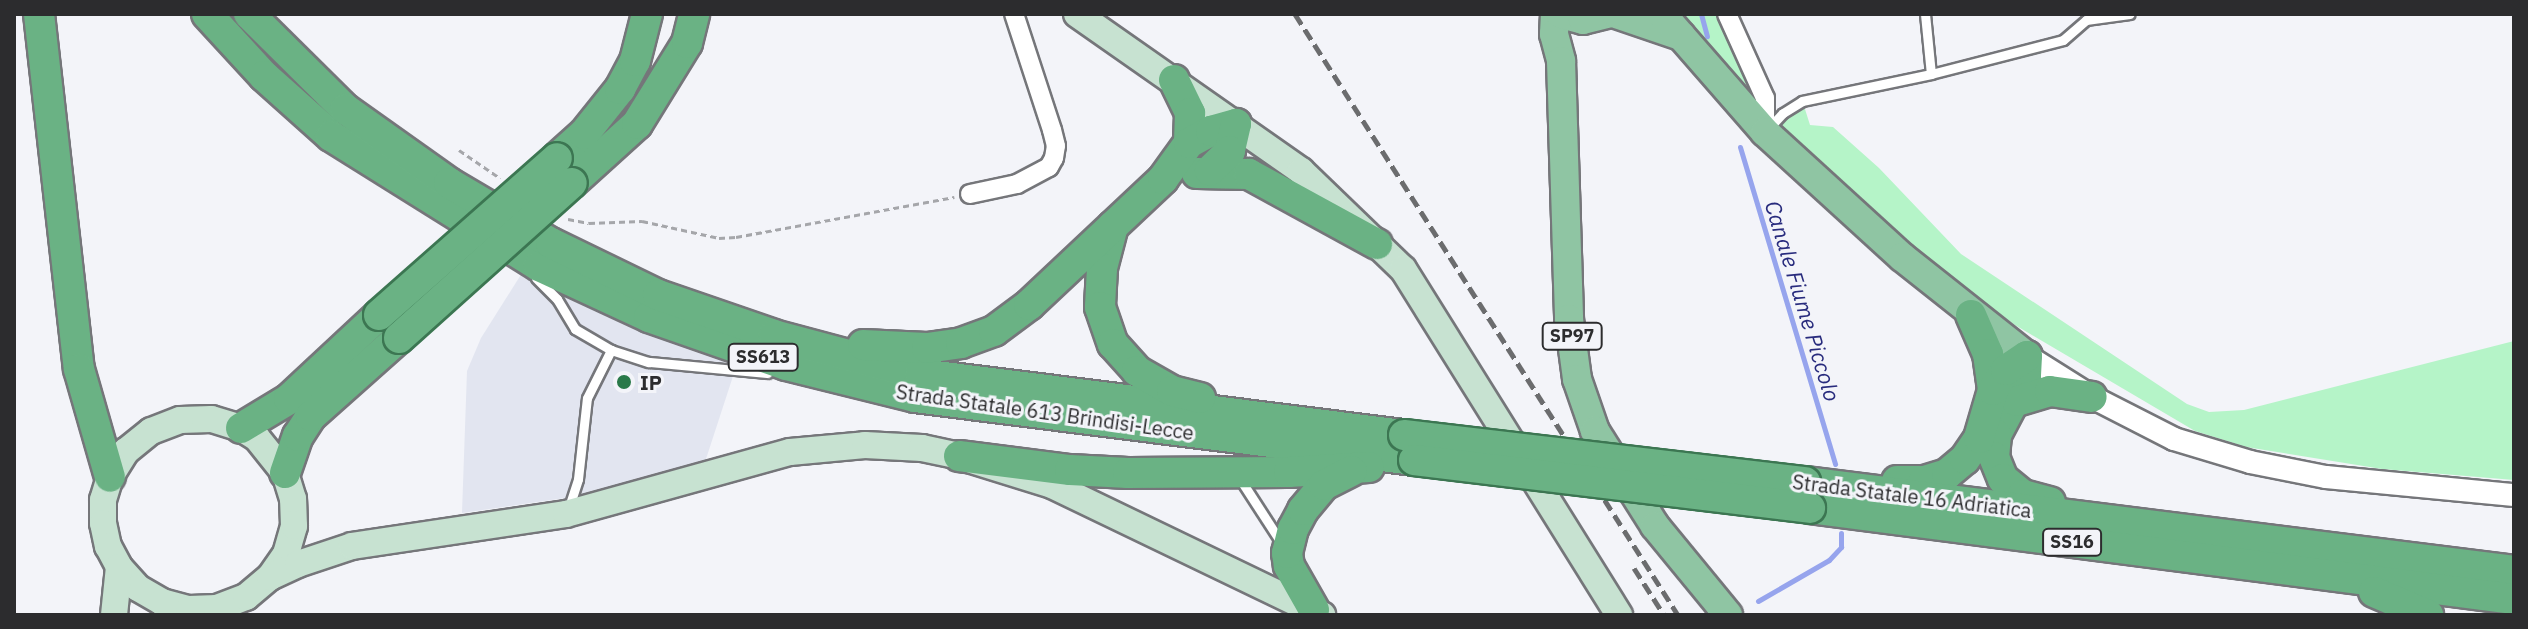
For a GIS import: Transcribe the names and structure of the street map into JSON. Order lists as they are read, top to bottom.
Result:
{
  "streets": {
    "highway": [
      "SS613",
      "Strada Statale 613 Brindisi-Lecce",
      "Strada Statale 16 Adriatica",
      "SS16"
    ],
    "main road": ["SP97"]
  },
  "crossings": [
    ["Strada Statale 613 Brindisi-Lecce", "Strada Statale 16 Adriatica"],
    ["Strada Statale 16 Adriatica", "SS16"]
  ],
  "water": ["Canale Fiume Piccolo"],
  "places": ["IP"]
}
